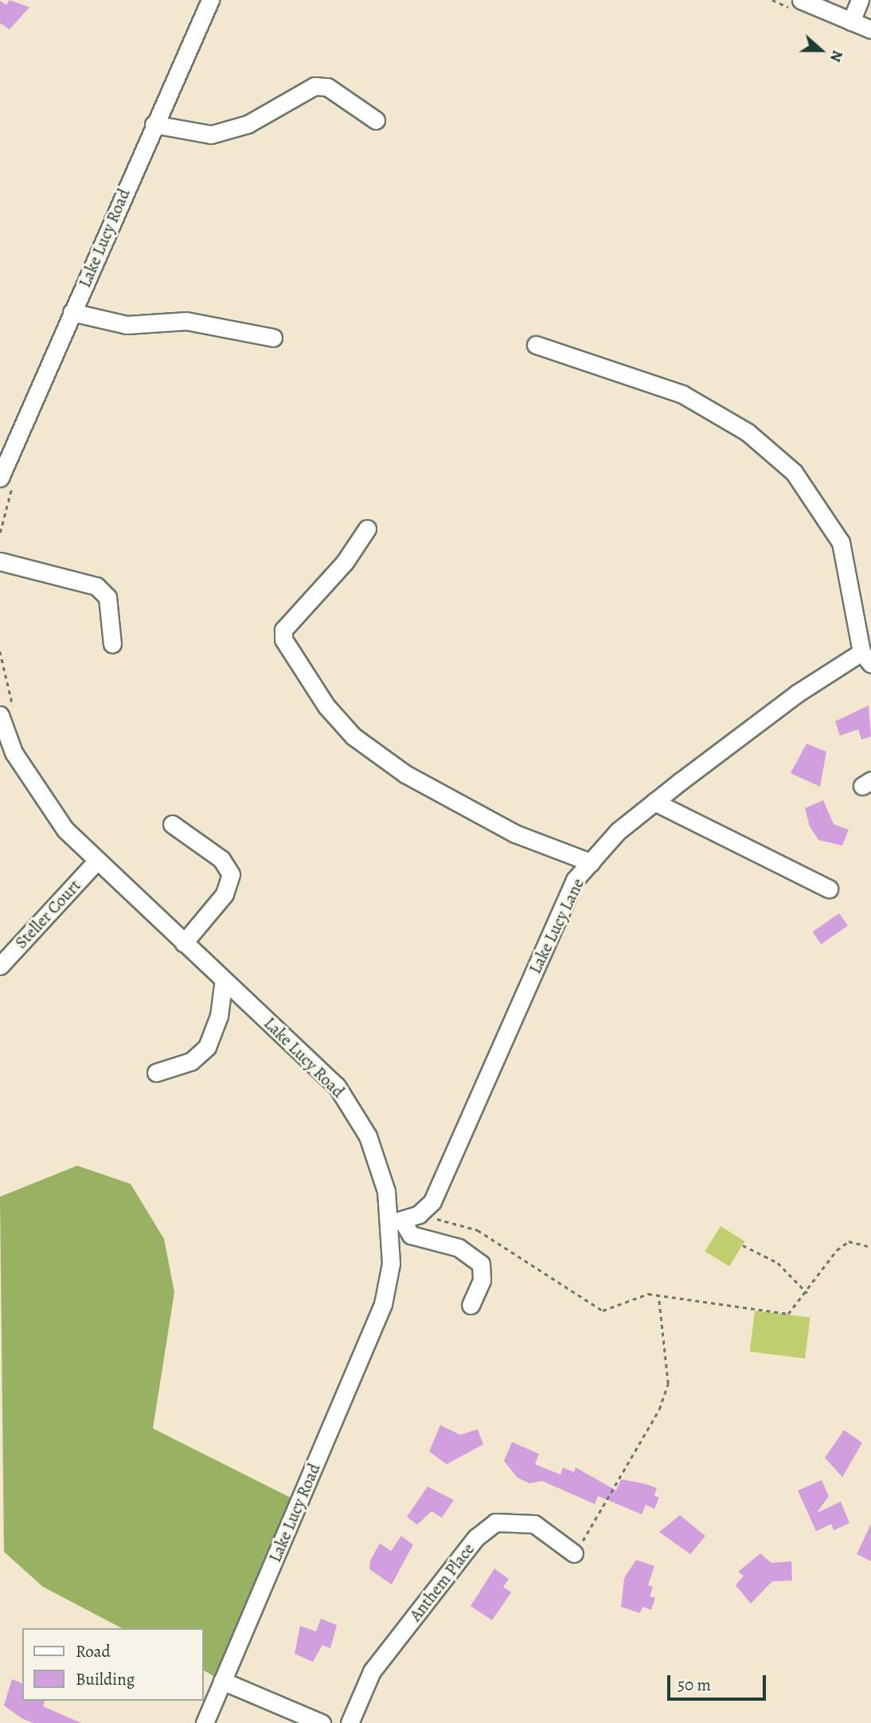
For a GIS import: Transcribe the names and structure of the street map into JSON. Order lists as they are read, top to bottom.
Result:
{
  "streets": {
    "street": [
      "Lake Lucy Road",
      "Steller Court",
      "Lake Lucy Lane",
      "Anthem Place"
    ]
  },
  "crossings": [
    ["Lake Lucy Road", "Steller Court"],
    ["Lake Lucy Road", "Lake Lucy Lane"]
  ],
  "legend": ["Road", "Building"],
  "scale_bar": "50 m",
  "north": "right"
}
